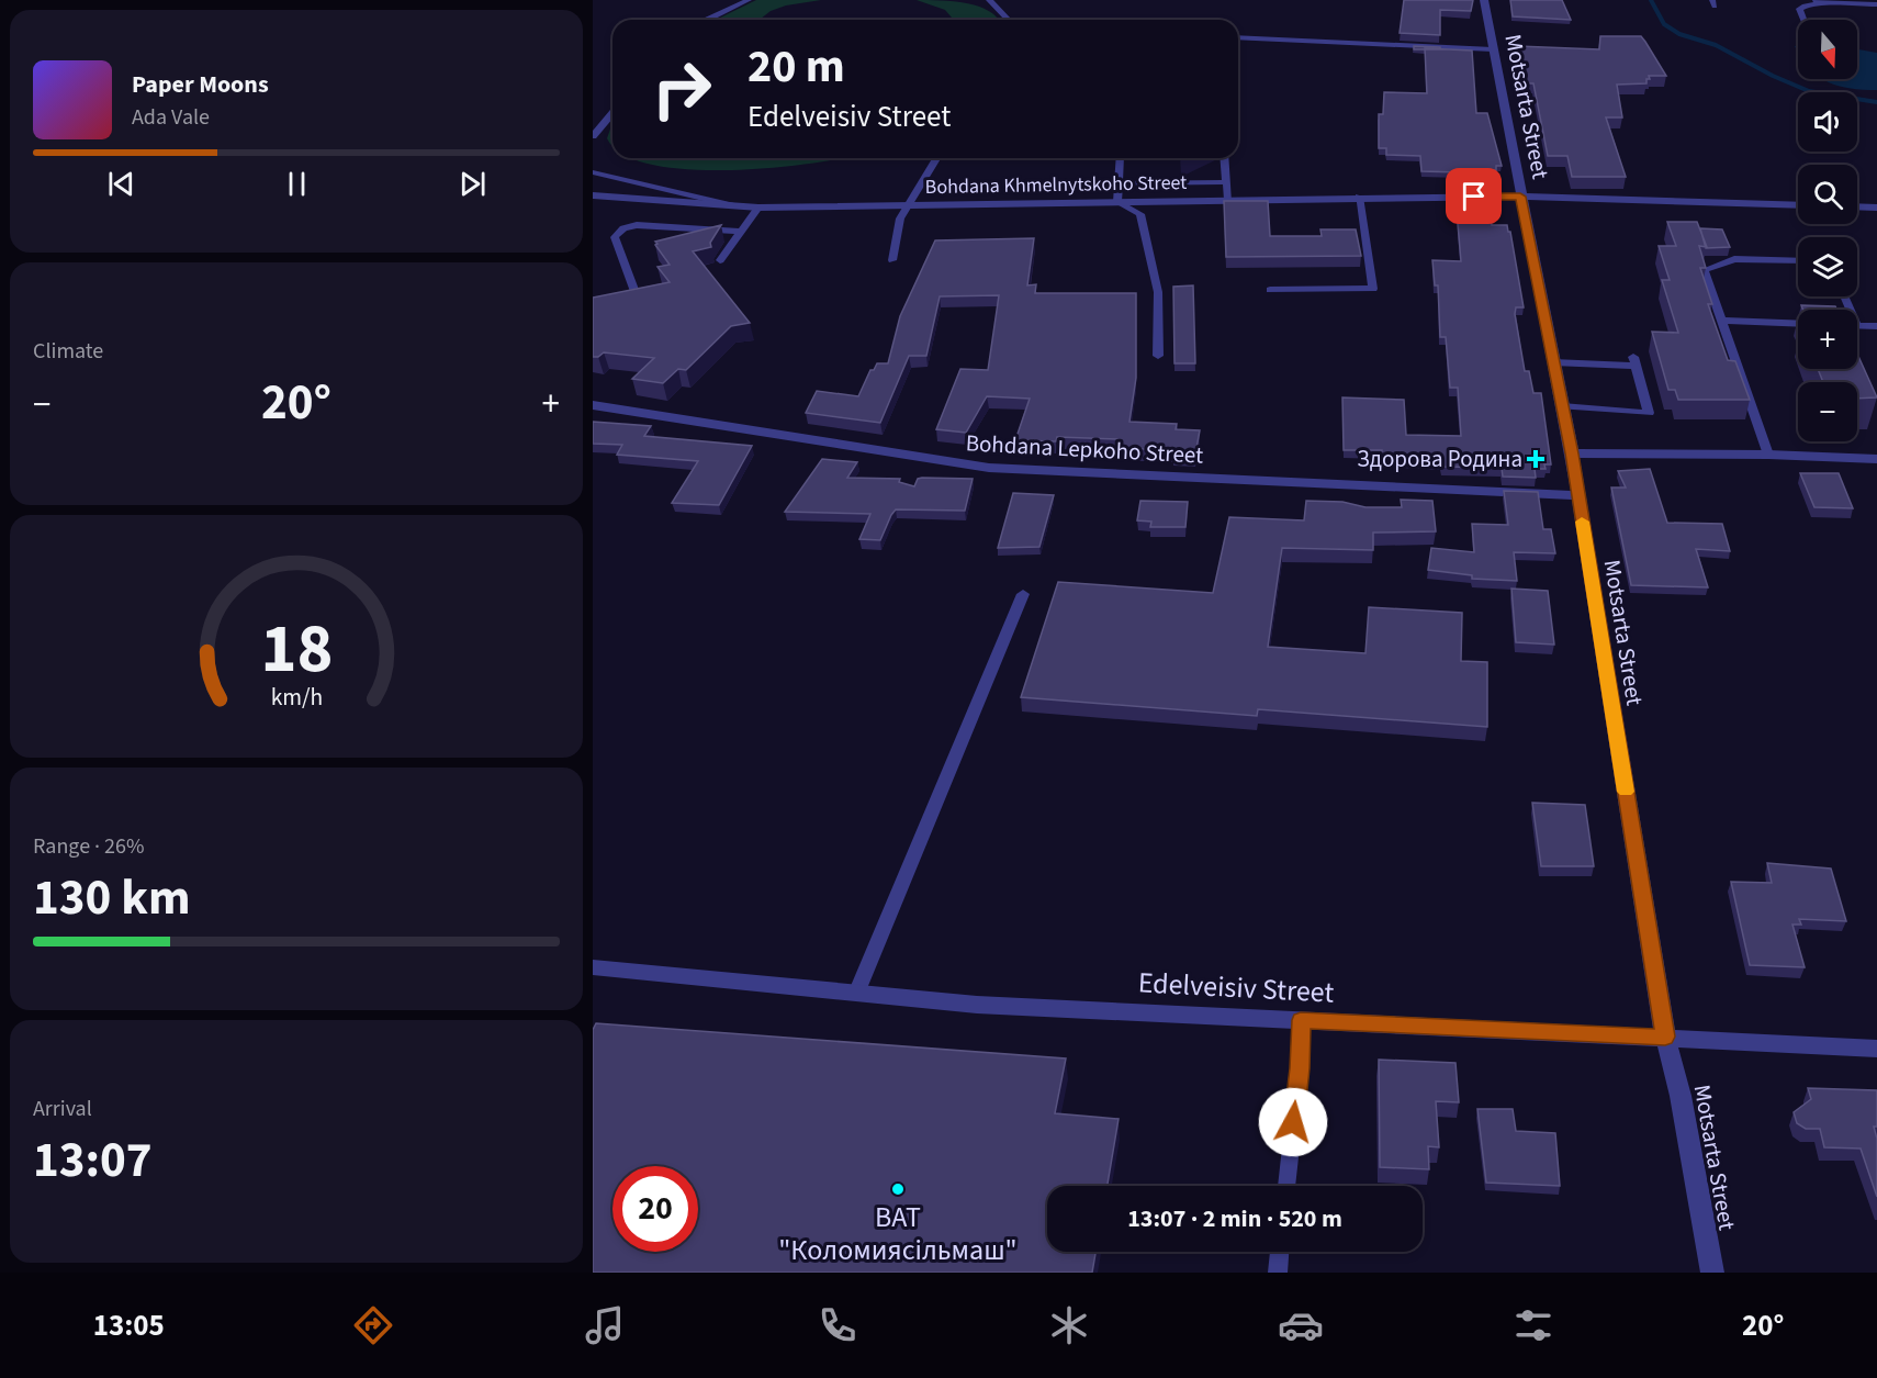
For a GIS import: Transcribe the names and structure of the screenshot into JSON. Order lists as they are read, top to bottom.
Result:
{
  "streets": {
    "street": [
      "Motsarta Street",
      "Bohdana Khmelnytskoho Street",
      "Bohdana Lepkoho Street",
      "Edelveisiv Street"
    ]
  },
  "crossings": [
    ["Motsarta Street", "Bohdana Khmelnytskoho Street"],
    ["Motsarta Street", "Bohdana Lepkoho Street"],
    ["Motsarta Street", "Edelveisiv Street"]
  ],
  "places": {
    "health": ["Здорова Родина"],
    "other": ["ВАТ \"Коломиясільмаш\""]
  },
  "north": "bottom",
  "page": {
    "map_buttons": ["+", "−"],
    "turn": ["20 m", "Edelveisiv Street"],
    "song": ["Paper Moons", "Ada Vale"],
    "tile": [
      "Climate",
      ["Range · 26%", "130 km"],
      ["Arrival", "13:07"]
    ],
    "heat": ["−", "20°", "+"],
    "limit": "20",
    "trip": "13:07 · 2 min · 520 m",
    "tabs": ["13:05", "20°"],
    "gauge": ["18", "km/h"]
  }
}
